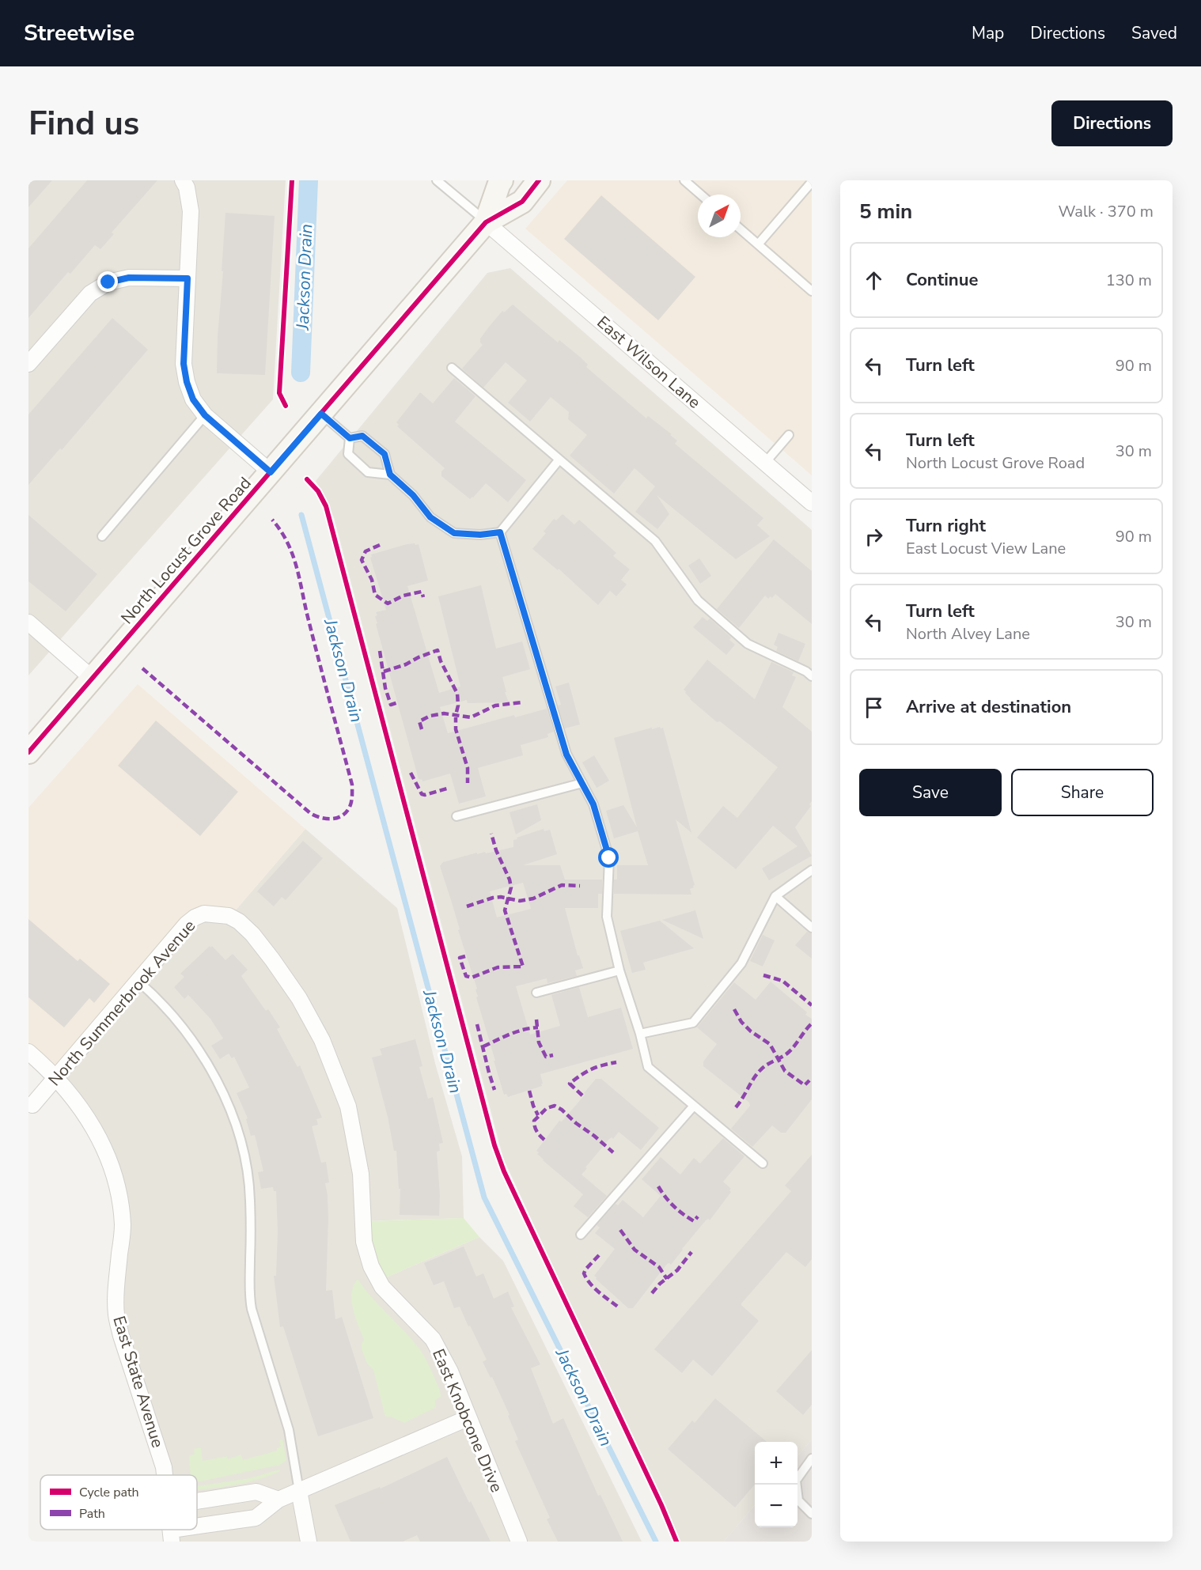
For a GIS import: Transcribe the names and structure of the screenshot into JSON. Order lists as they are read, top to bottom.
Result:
{
  "streets": {
    "main road": ["North Locust Grove Road"],
    "street": [
      "East Wilson Lane",
      "North Summerbrook Avenue",
      "East State Avenue",
      "East Knobcone Drive"
    ]
  },
  "crossings": [
    ["East Wilson Lane", "North Locust Grove Road"],
    ["North Summerbrook Avenue", "East State Avenue"],
    ["North Summerbrook Avenue", "East Knobcone Drive"]
  ],
  "water": ["Jackson Drain"],
  "legend": ["Cycle path", "Path"],
  "north": "top right",
  "page": {
    "header": "Streetwise",
    "nav": ["Map", "Directions", "Saved"],
    "buttons": [
      "Directions",
      ["Save", "Share"]
    ],
    "title": "Find us",
    "heading": ["5 min", "Walk · 370 m"],
    "list": [
      ["Continue", "130 m"],
      ["Turn left", "90 m"],
      ["Turn left", "North Locust Grove Road", "30 m"],
      ["Turn right", "East Locust View Lane", "90 m"],
      ["Turn left", "North Alvey Lane", "30 m"],
      "Arrive at destination"
    ],
    "map_buttons": ["+", "−"]
  }
}
